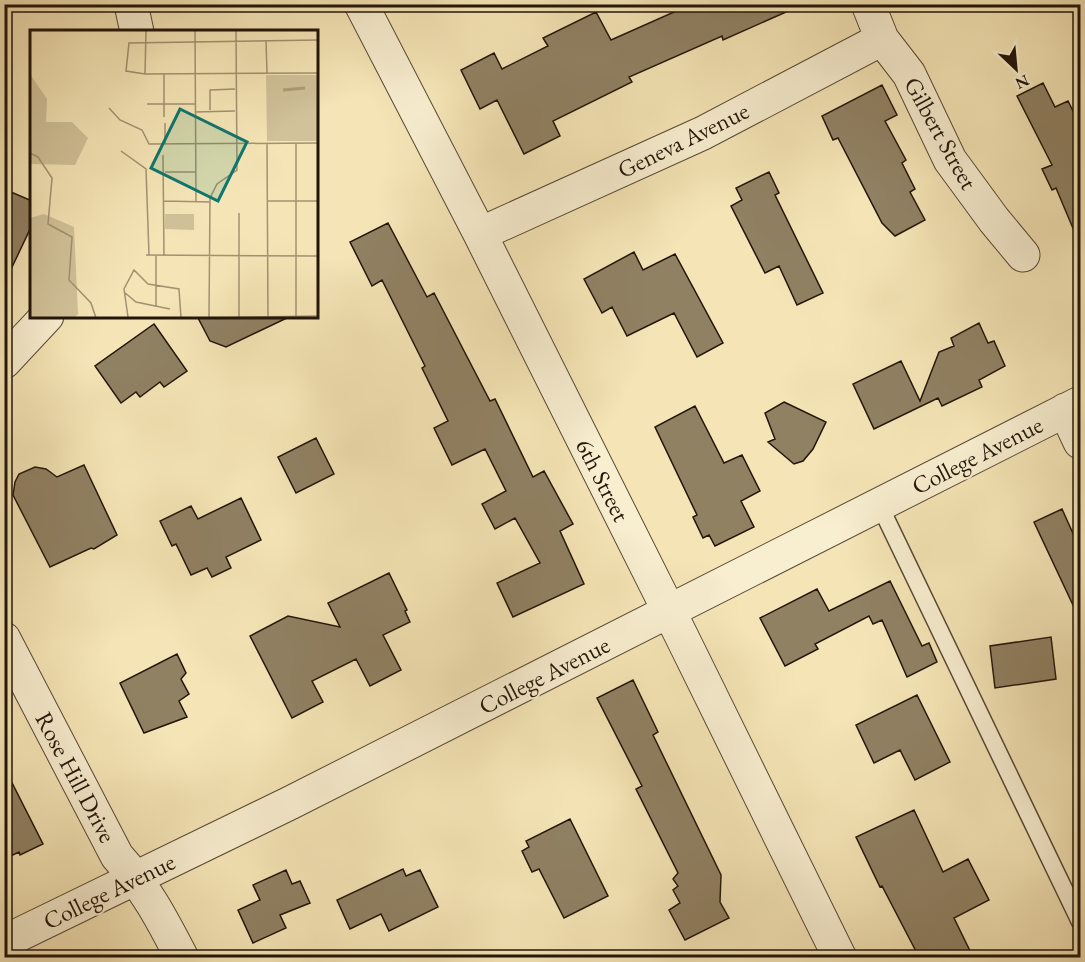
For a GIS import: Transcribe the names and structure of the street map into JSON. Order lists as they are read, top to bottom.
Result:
{
  "streets": {
    "street": [
      "Gilbert Street",
      "Geneva Avenue",
      "College Avenue",
      "6th Street",
      "Rose Hill Drive"
    ]
  },
  "crossings": [
    ["Gilbert Street", "Geneva Avenue"],
    ["Geneva Avenue", "6th Street"],
    ["College Avenue", "6th Street"],
    ["College Avenue", "Rose Hill Drive"]
  ],
  "north": "bottom right"
}
